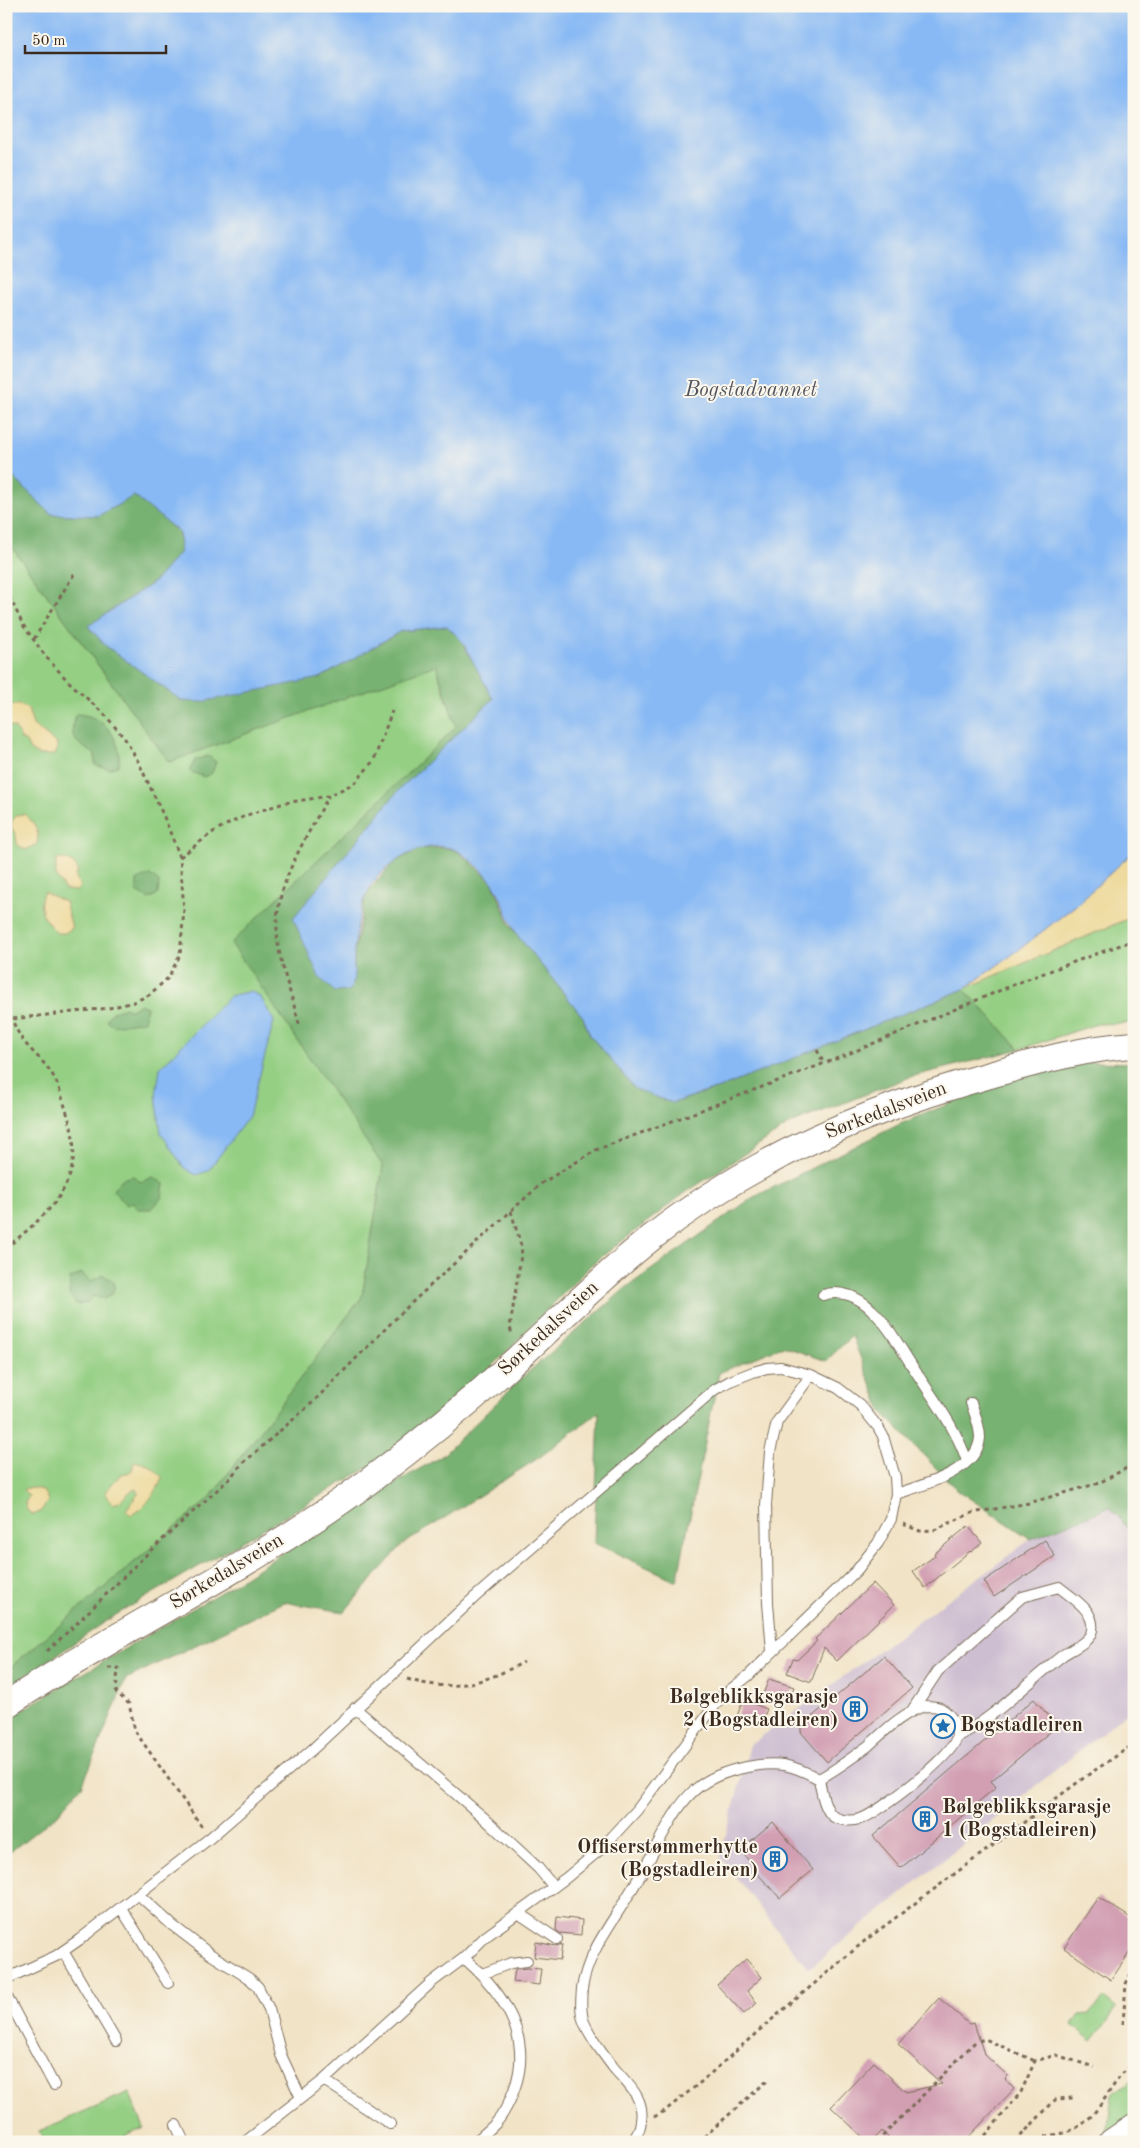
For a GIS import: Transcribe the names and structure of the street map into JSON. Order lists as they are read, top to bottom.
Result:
{
  "streets": {
    "street": ["Sørkedalsveien"]
  },
  "water": ["Bogstadvannet"],
  "places": {
    "building": ["Bølgeblikksgarasje 2 (Bogstadleiren)", "Bølgeblikksgarasje 1 (Bogstadleiren)", "Offiserstømmerhytte (Bogstadleiren)"],
    "place": ["Bogstadleiren"]
  },
  "scale_bar": "50 m"
}
